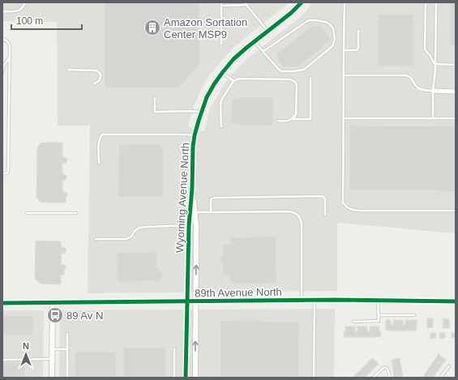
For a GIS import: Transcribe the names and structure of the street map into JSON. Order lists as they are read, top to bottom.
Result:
{
  "streets": {
    "street": ["Wyoming Avenue North", "89th Avenue North"]
  },
  "crossings": [
    ["Wyoming Avenue North", "89th Avenue North"]
  ],
  "places": {
    "building": ["Amazon Sortation Center MSP9"],
    "bus stop": ["89 Av N"]
  },
  "scale_bar": "100 m",
  "north": "top"
}
